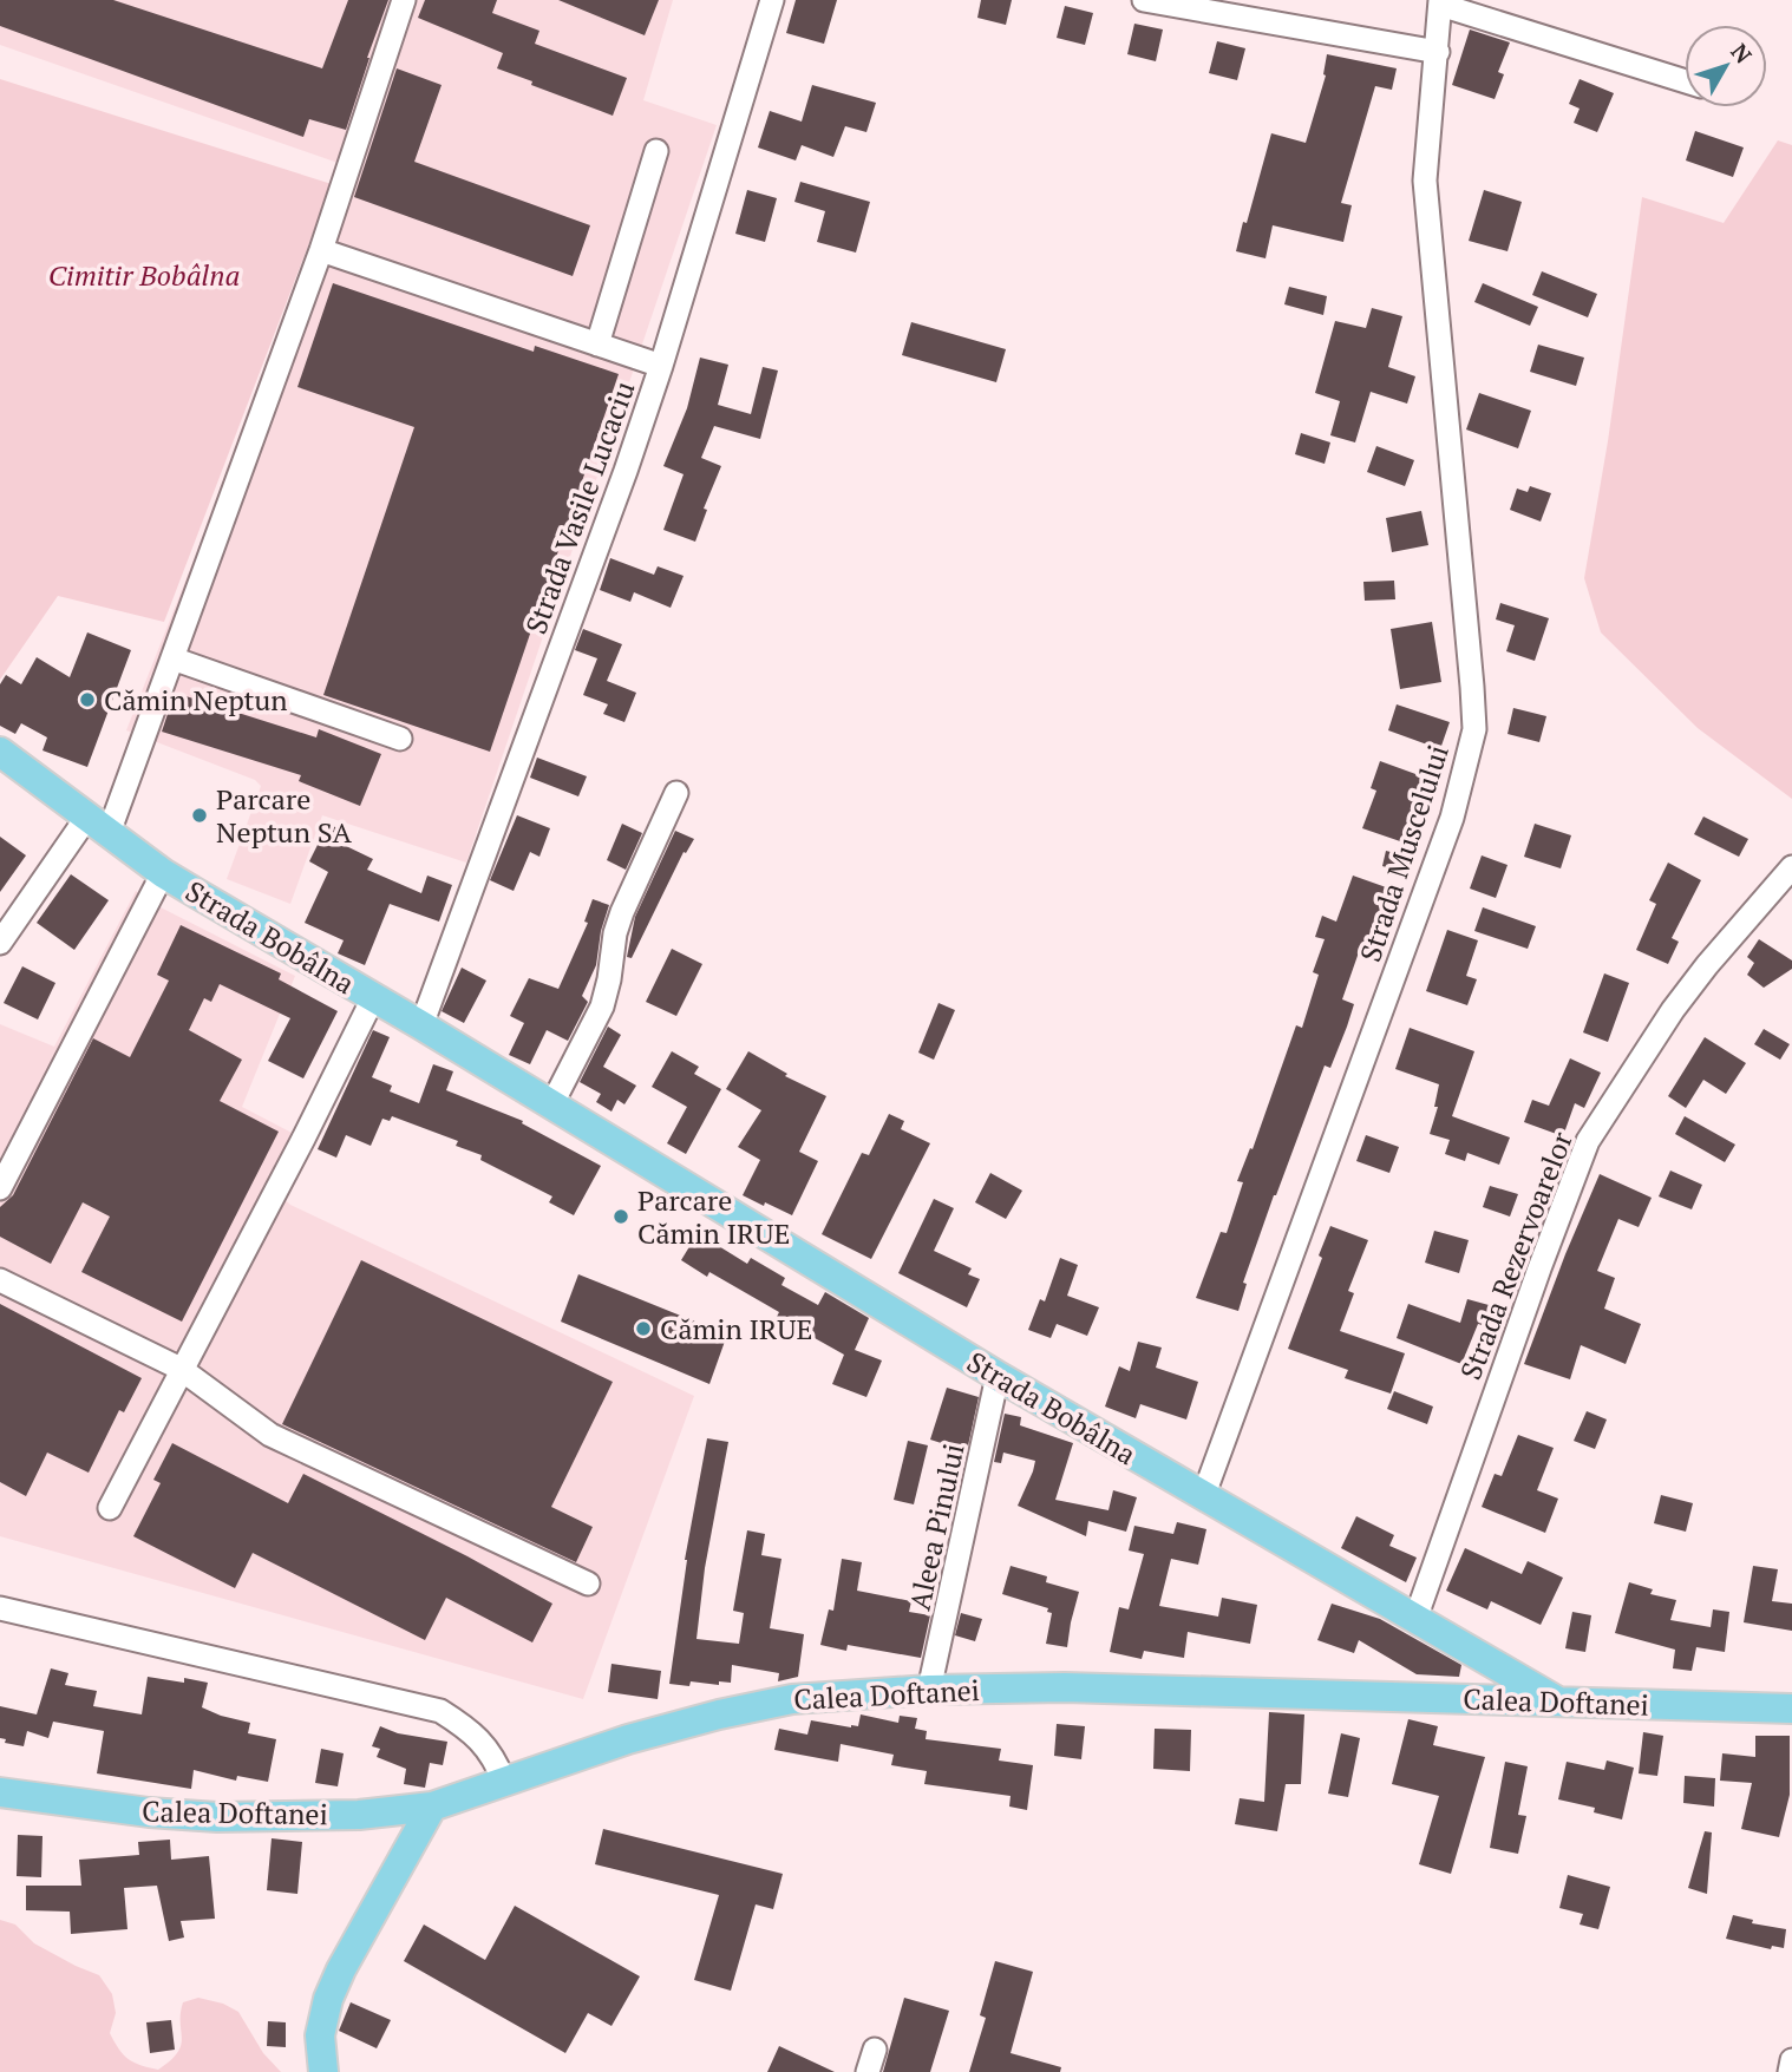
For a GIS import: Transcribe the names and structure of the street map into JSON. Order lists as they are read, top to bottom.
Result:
{
  "streets": {
    "main road": ["Strada Bobâlna", "Calea Doftanei"],
    "street": [
      "Strada Vasile Lucaciu",
      "Strada Muscelului",
      "Strada Rezervoarelor",
      "Aleea Pinului"
    ]
  },
  "crossings": [
    ["Strada Vasile Lucaciu", "Strada Bobâlna"],
    ["Strada Muscelului", "Strada Bobâlna"],
    ["Strada Bobâlna", "Strada Rezervoarelor"],
    ["Strada Bobâlna", "Aleea Pinului"],
    ["Strada Bobâlna", "Calea Doftanei"],
    ["Aleea Pinului", "Calea Doftanei"]
  ],
  "parks": ["Cimitir Bobâlna"],
  "places": [
    "Cămin Neptun",
    "Parcare Neptun SA",
    "Parcare Cămin IRUE",
    "Cămin IRUE"
  ],
  "north": "top right"
}
